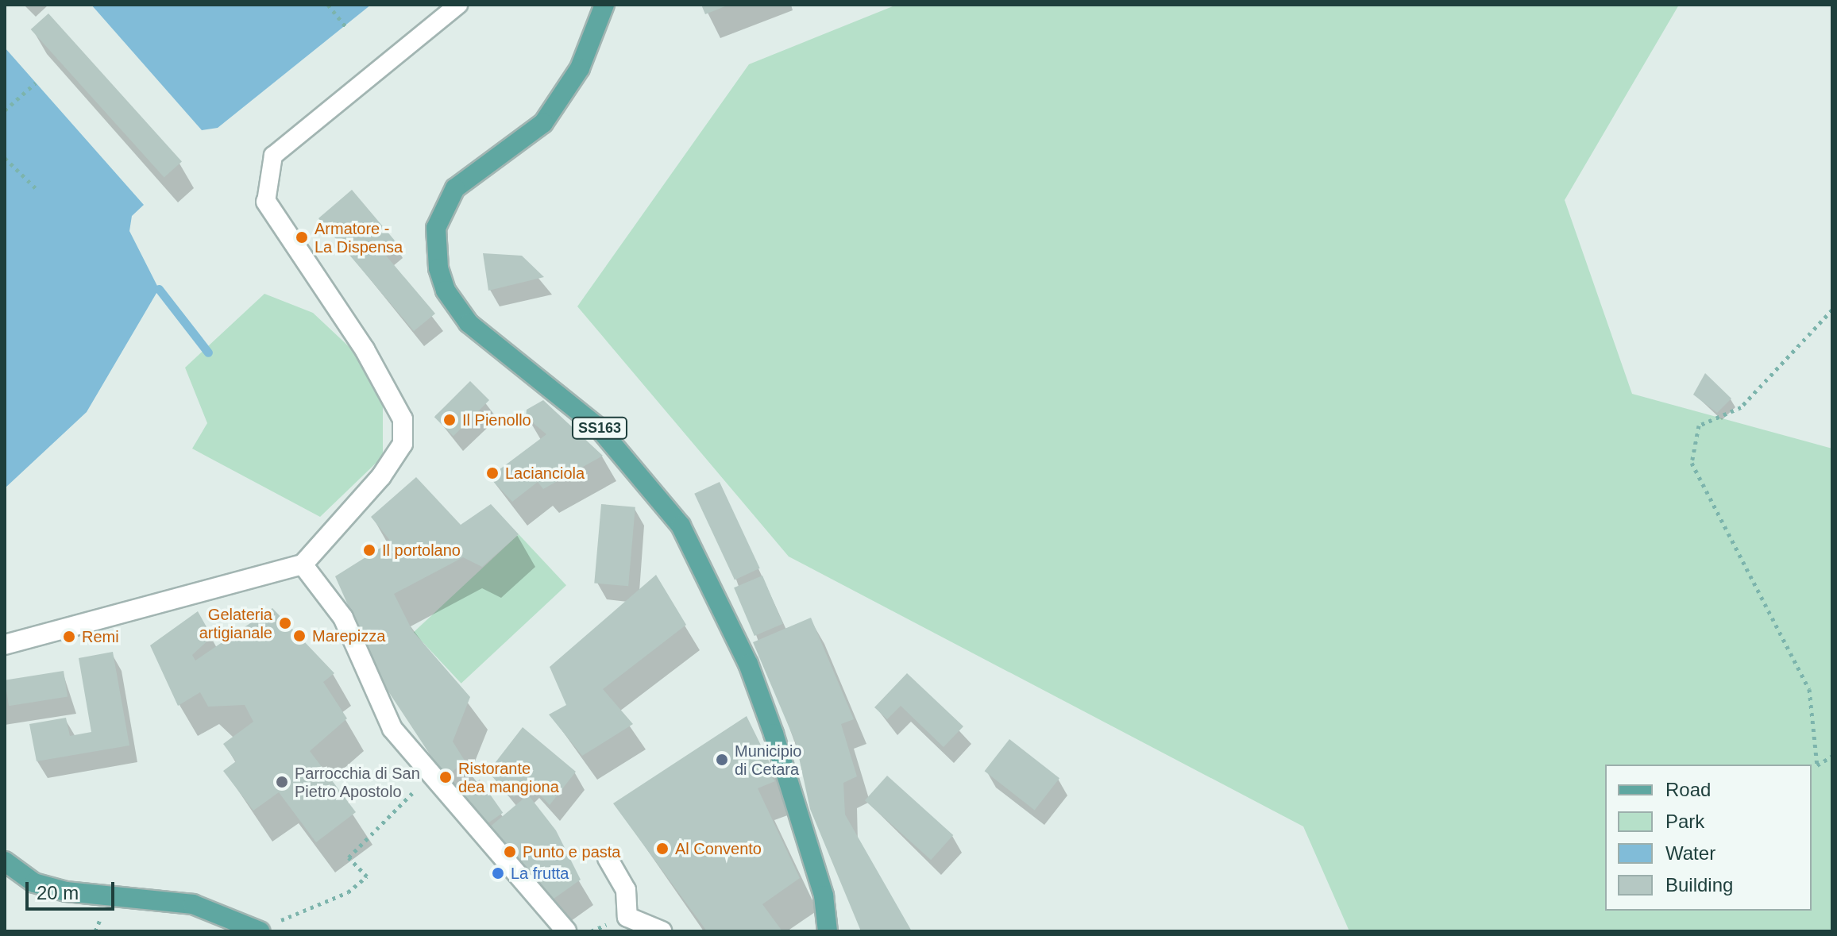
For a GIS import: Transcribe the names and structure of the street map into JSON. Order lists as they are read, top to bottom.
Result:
{
  "streets": {
    "main road": ["SS163"]
  },
  "places": [
    "Armatore - La Dispensa",
    "Il Pienollo",
    "Lacianciola",
    "Il portolano",
    "Gelateria artigianale",
    "Marepizza",
    "Remi",
    "Municipio di Cetara",
    "Ristorante dea mangiona",
    "Parrocchia di San Pietro Apostolo",
    "Al Convento",
    "Punto e pasta",
    "La frutta"
  ],
  "legend": [
    "Road",
    "Park",
    "Water",
    "Building"
  ],
  "scale_bar": "20 m"
}
